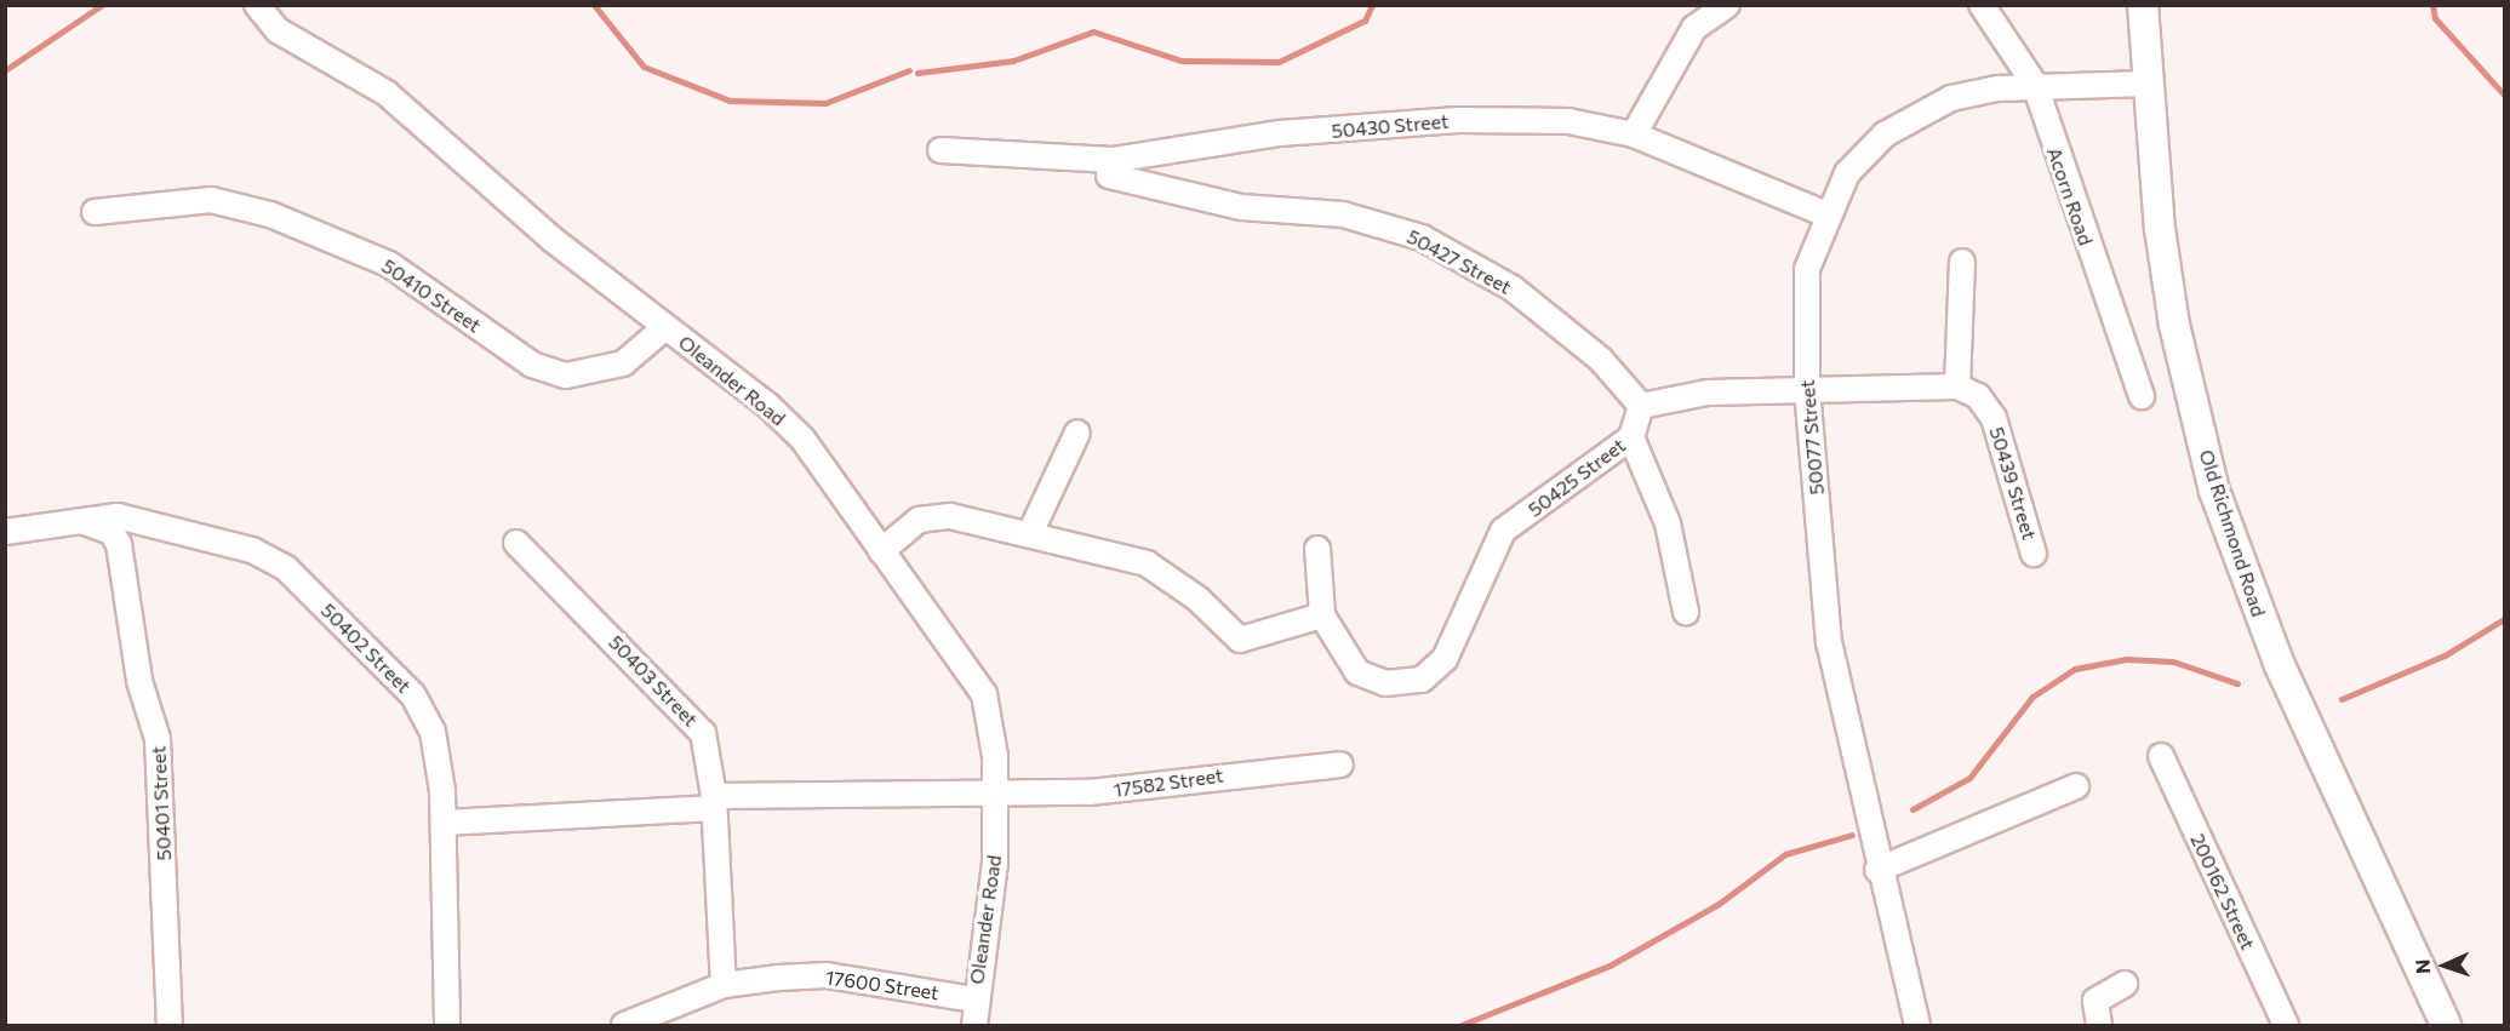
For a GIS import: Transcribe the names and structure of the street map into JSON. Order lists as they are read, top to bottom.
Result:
{
  "streets": {
    "street": [
      "50430 Street",
      "Acorn Road",
      "50427 Street",
      "50410 Street",
      "Oleander Road",
      "50077 Street",
      "50425 Street",
      "50439 Street",
      "Old Richmond Road",
      "50402 Street",
      "50403 Street",
      "17582 Street",
      "50401 Street",
      "200162 Street",
      "17600 Street"
    ]
  },
  "crossings": [
    ["50430 Street", "50427 Street"],
    ["50430 Street", "50077 Street"],
    ["Acorn Road", "50077 Street"],
    ["50427 Street", "50425 Street"],
    ["50410 Street", "Oleander Road"],
    ["Oleander Road", "17582 Street"],
    ["Oleander Road", "17600 Street"],
    ["50077 Street", "Old Richmond Road"],
    ["50402 Street", "17582 Street"],
    ["50402 Street", "50401 Street"],
    ["50403 Street", "17582 Street"],
    ["50403 Street", "17600 Street"]
  ],
  "north": "left"
}
